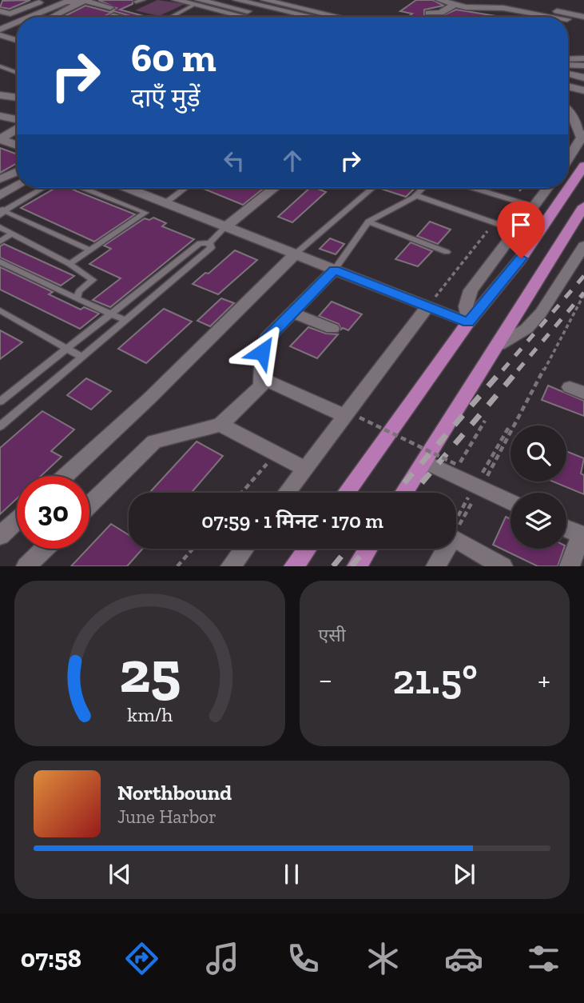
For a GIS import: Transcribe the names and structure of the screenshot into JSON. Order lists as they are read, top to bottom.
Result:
{
  "page": {
    "turn": ["60 m", "दाएँ मुड़ें"],
    "limit": "30",
    "trip": "07:59 · 1 मिनट · 170 m",
    "tile": "एसी",
    "heat": ["−", "21.5°", "+"],
    "song": ["Northbound", "June Harbor"],
    "tabs": "07:58",
    "gauge": ["25", "km/h"]
  }
}
